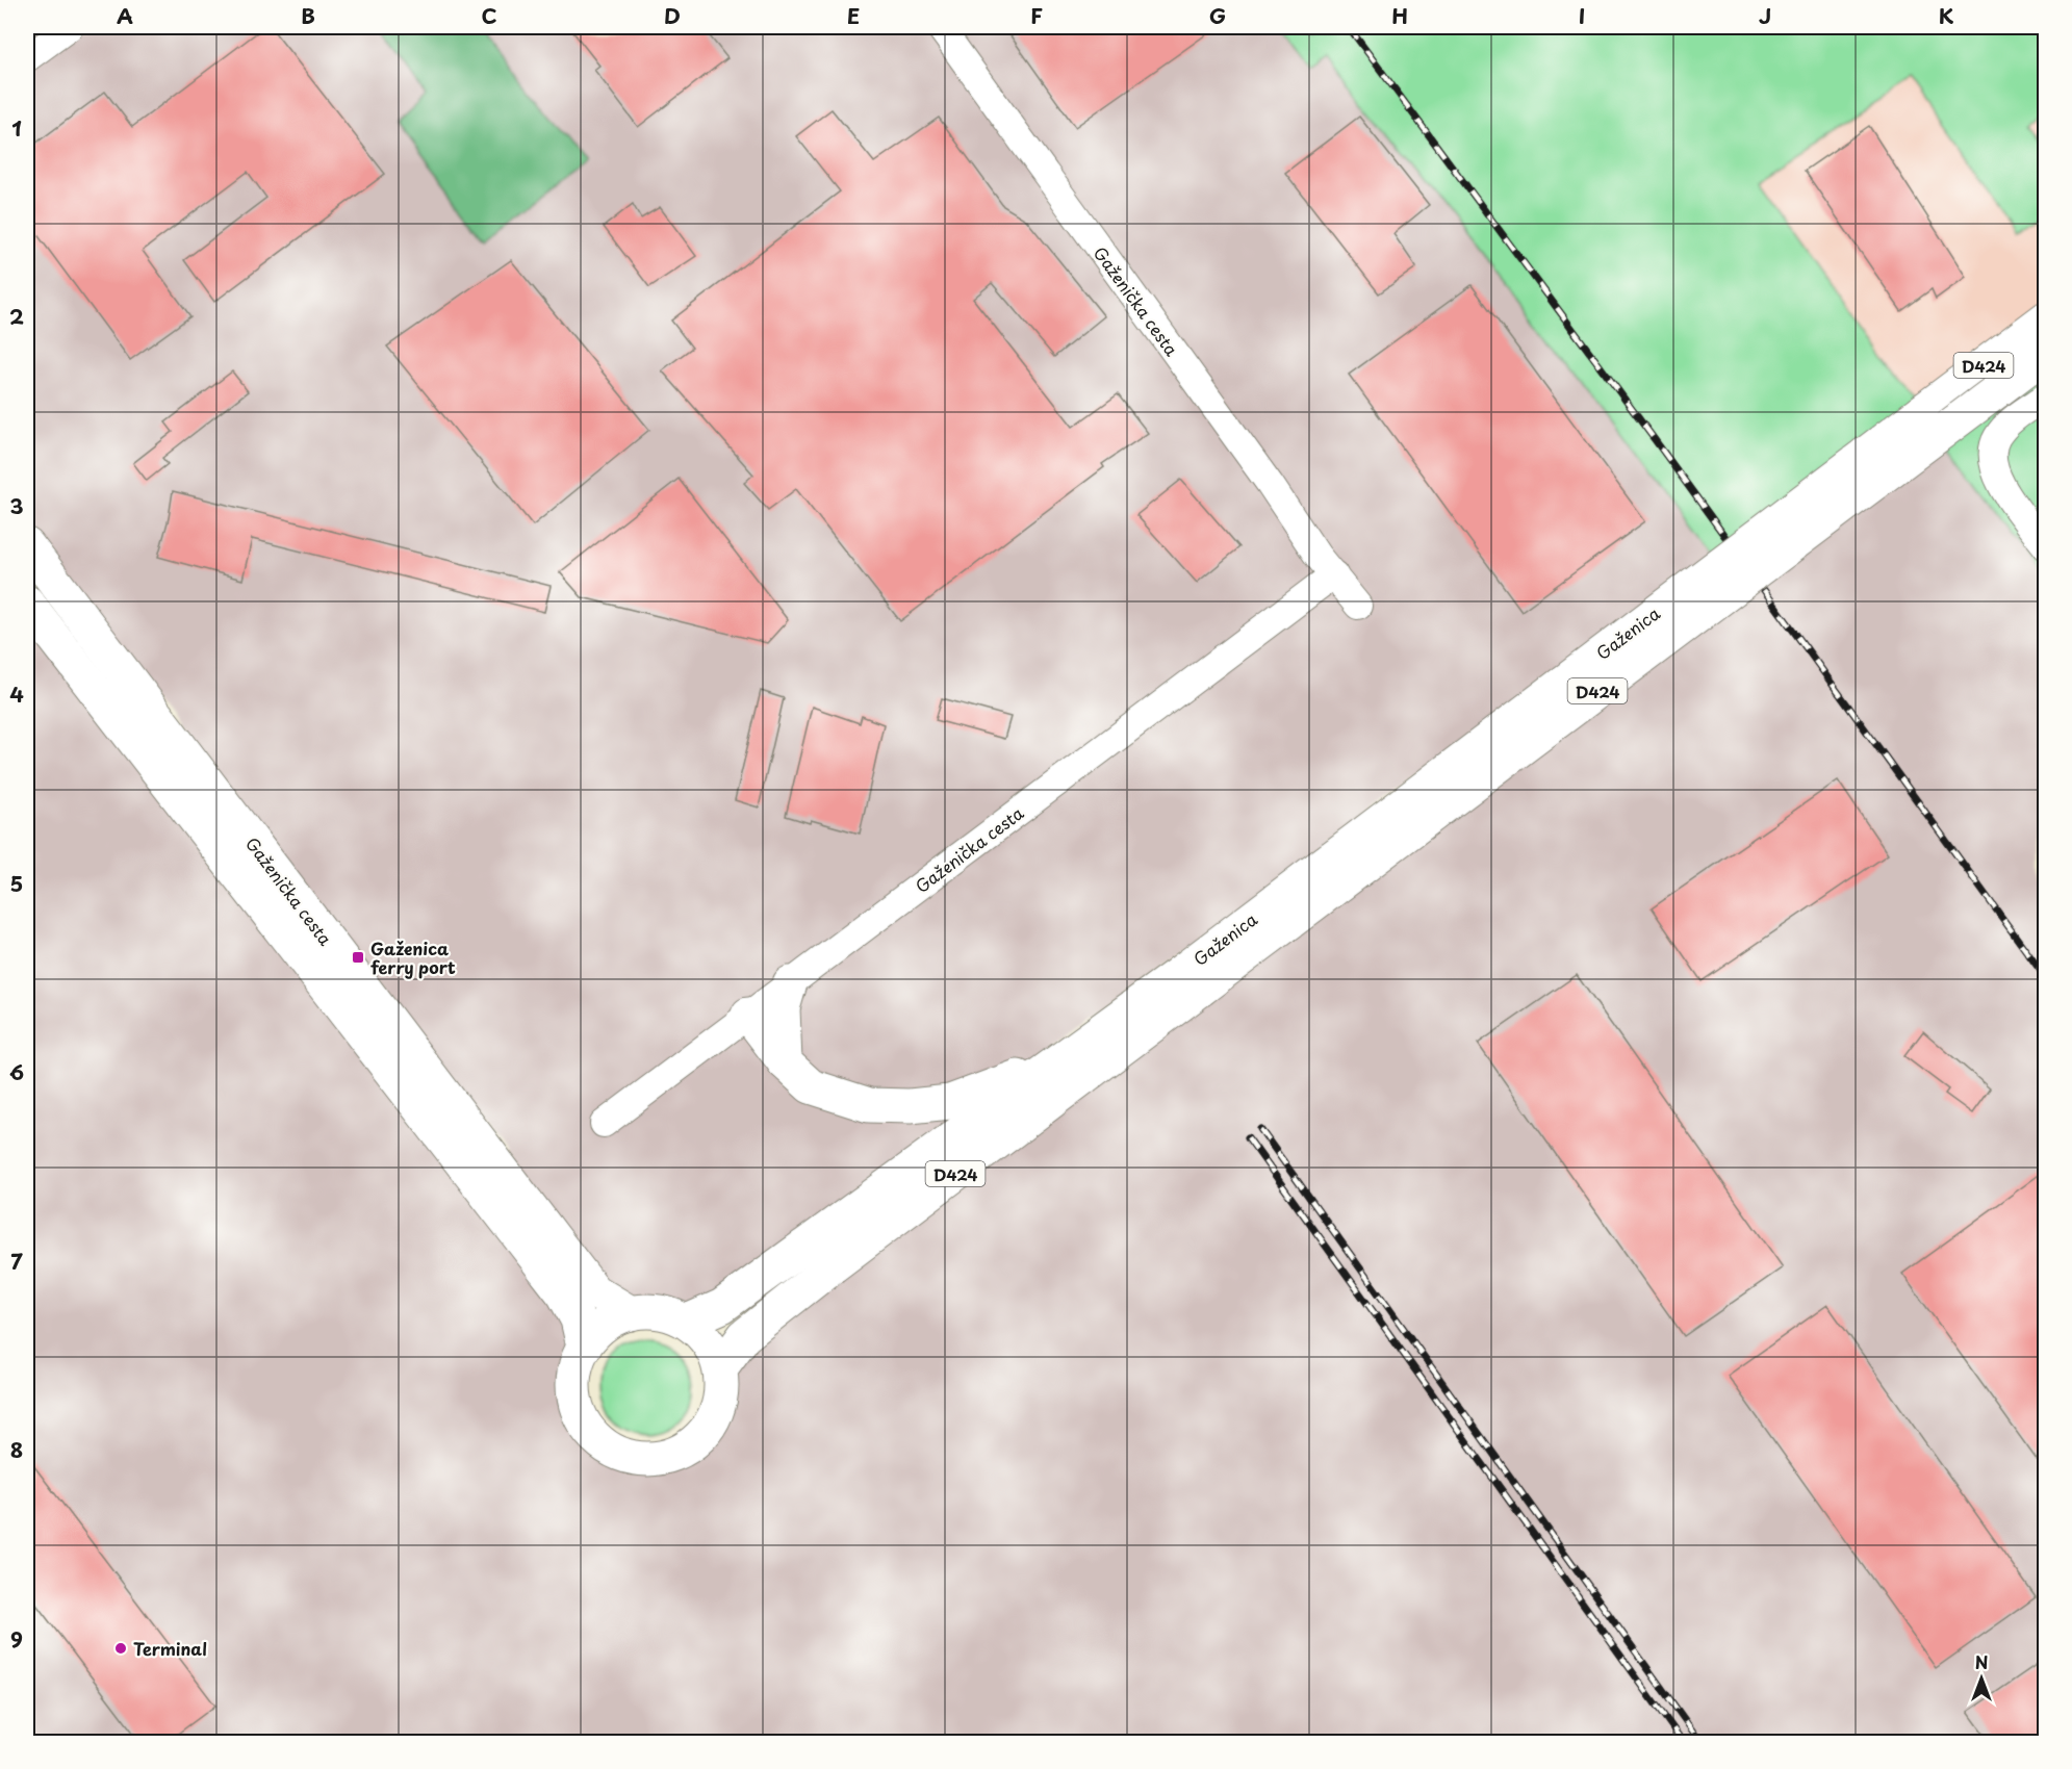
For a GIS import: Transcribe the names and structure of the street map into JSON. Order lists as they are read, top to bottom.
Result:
{
  "streets": {
    "main road": ["Gaženička cesta", "D424", "Gaženica"]
  },
  "crossings": [
    ["Gaženička cesta", "D424"],
    ["D424", "Gaženica"]
  ],
  "places": {
    "transit": ["Gaženica ferry port"],
    "other": ["Terminal"]
  },
  "north": "top",
  "grid": {
    "columns": [
      "A",
      "B",
      "C",
      "D",
      "E",
      "F",
      "G",
      "H",
      "I",
      "J",
      "K"
    ],
    "rows": [
      "1",
      "2",
      "3",
      "4",
      "5",
      "6",
      "7",
      "8",
      "9"
    ]
  }
}
